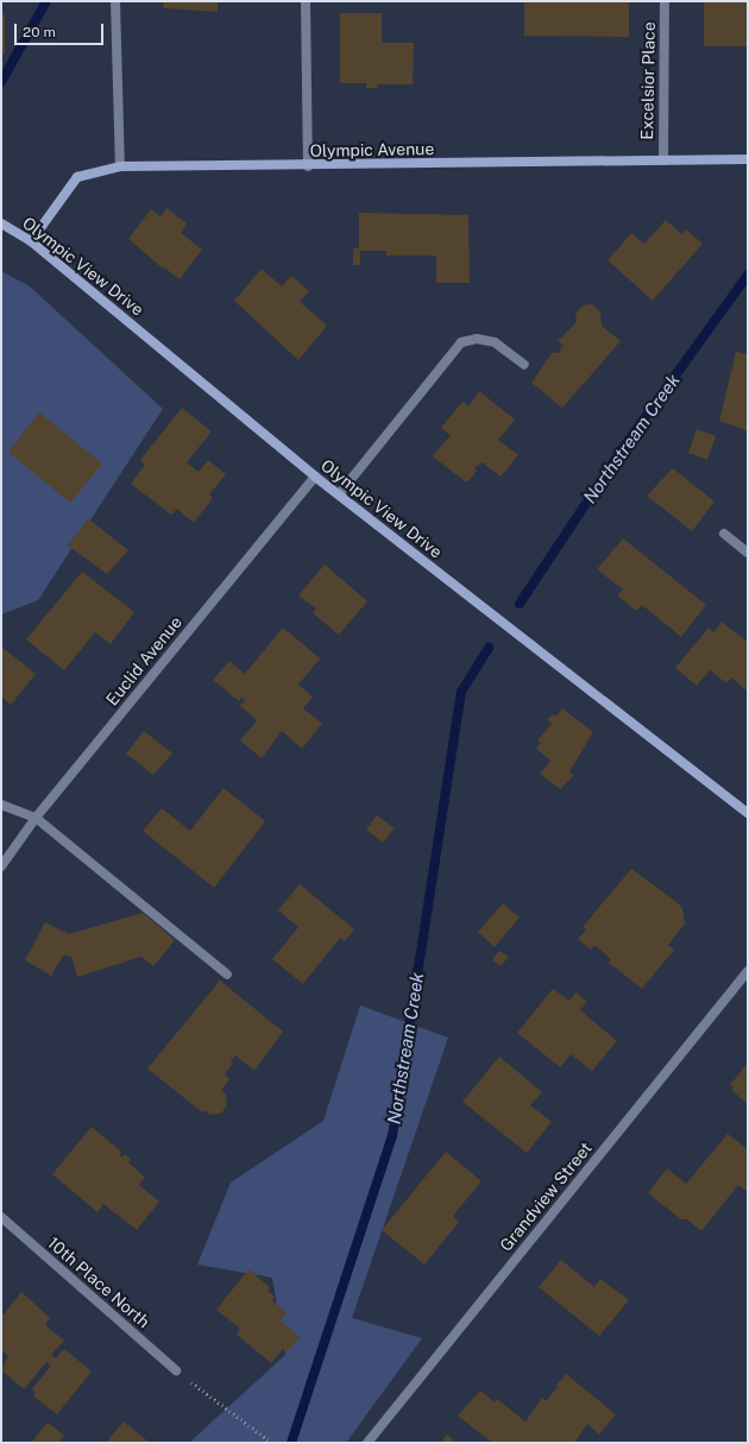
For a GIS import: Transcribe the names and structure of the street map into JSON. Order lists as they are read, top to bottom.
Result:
{
  "streets": {
    "main road": ["Olympic Avenue", "Olympic View Drive"],
    "street": [
      "Excelsior Place",
      "Euclid Avenue",
      "Grandview Street",
      "10th Place North"
    ]
  },
  "crossings": [
    ["Excelsior Place", "Olympic Avenue"],
    ["Olympic Avenue", "Olympic View Drive"],
    ["Olympic View Drive", "Euclid Avenue"]
  ],
  "water": ["Northstream Creek"],
  "scale_bar": "20 m"
}
